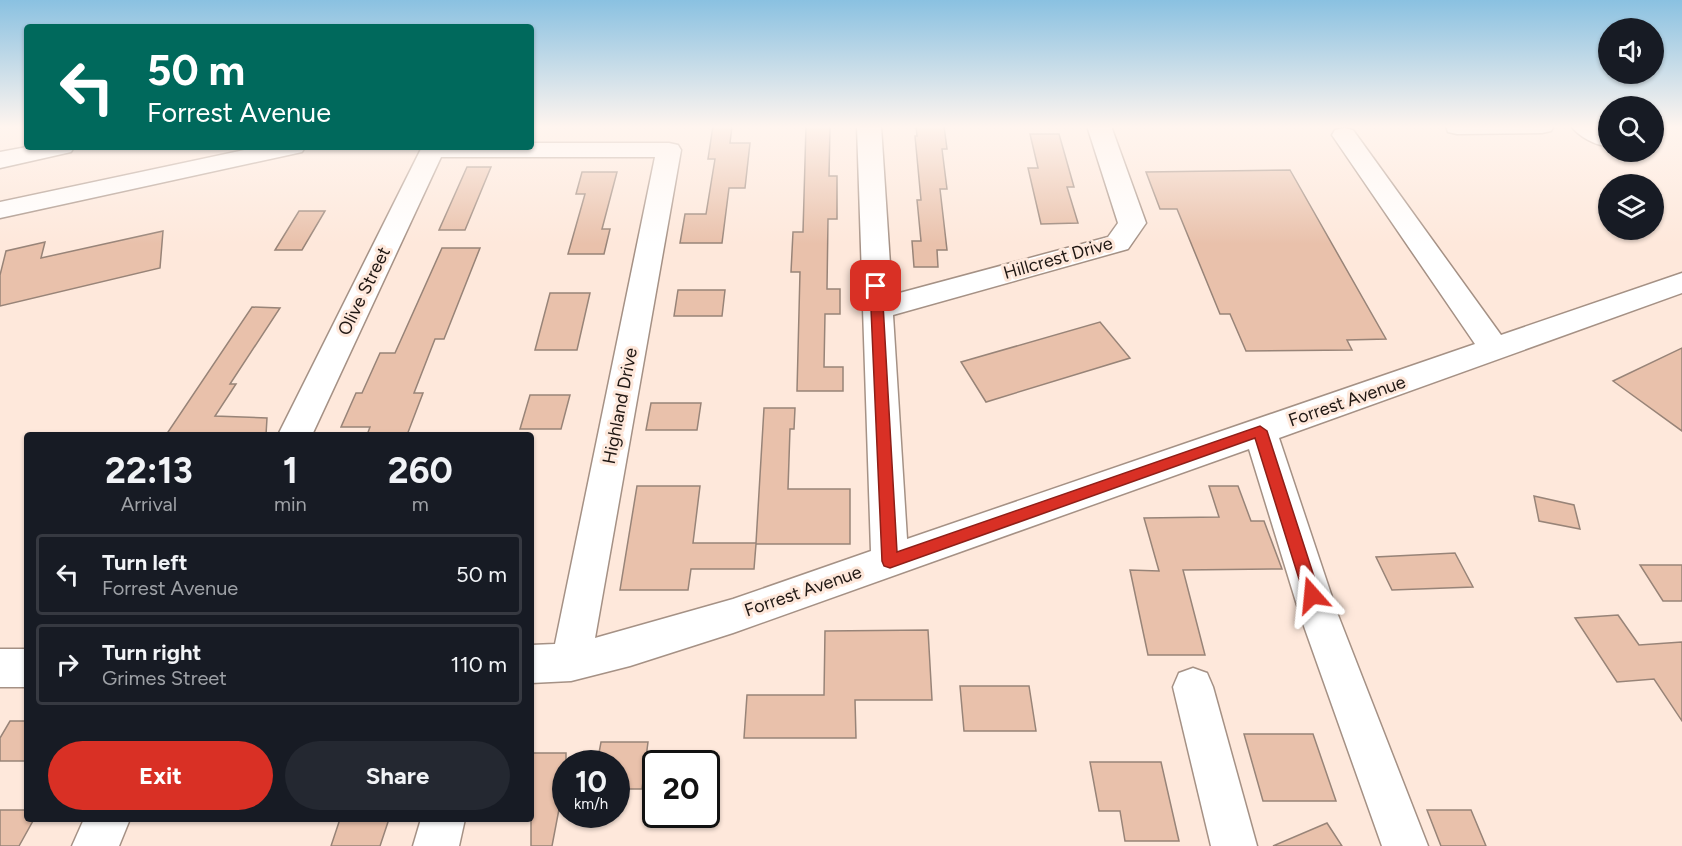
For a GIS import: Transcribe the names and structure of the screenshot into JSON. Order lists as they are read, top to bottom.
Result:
{
  "streets": {
    "street": [
      "Hillcrest Drive",
      "Olive Street",
      "Forrest Avenue",
      "Highland Drive"
    ]
  },
  "crossings": [
    ["Forrest Avenue", "Highland Drive"]
  ],
  "page": {
    "turn": ["50 m", "Forrest Avenue"],
    "eta": [
      "22:13",
      "Arrival",
      "1",
      "min",
      "260",
      "m"
    ],
    "list": [
      {
        "name": "Turn left",
        "note": "Forrest Avenue",
        "value": "50 m"
      },
      {
        "name": "Turn right",
        "note": "Grimes Street",
        "value": "110 m"
      }
    ],
    "buttons": ["Exit", "Share"],
    "speed": "10 km/h",
    "limit": "20"
  }
}
